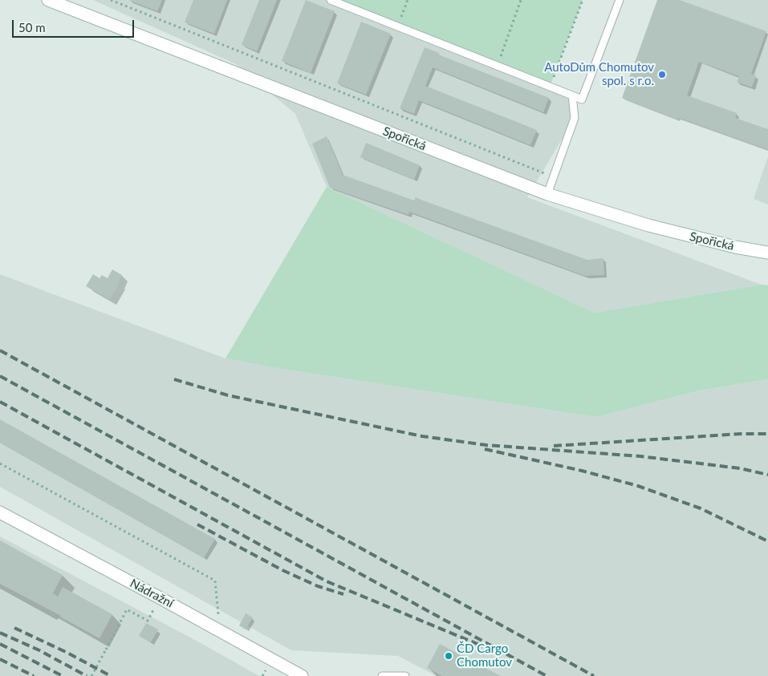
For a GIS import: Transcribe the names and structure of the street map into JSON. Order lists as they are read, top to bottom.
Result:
{
  "streets": {
    "street": ["Spořická", "Nádražní"]
  },
  "places": ["AutoDům Chomutov spol. s r.o.", "ČD Cargo Chomutov"],
  "scale_bar": "50 m"
}
